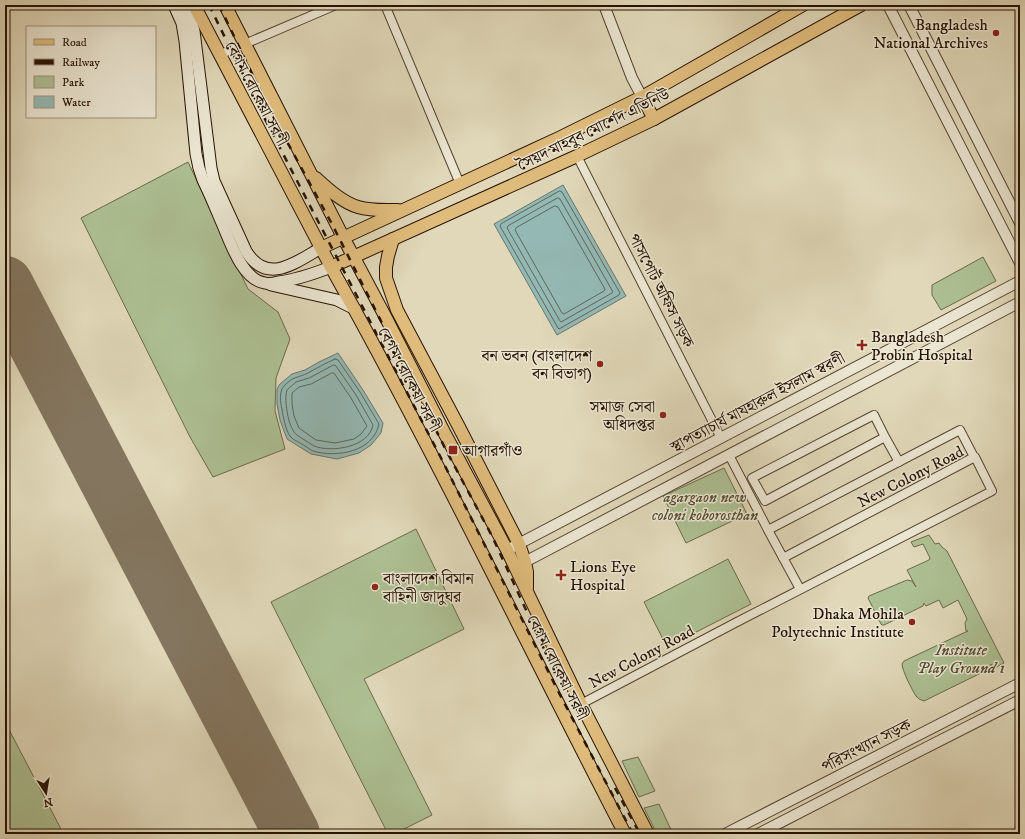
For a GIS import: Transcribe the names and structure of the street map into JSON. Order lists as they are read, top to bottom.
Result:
{
  "streets": {
    "main road": ["বেগম রোকেয়া সরণী", "সৈয়দ মাহবুব মোর্শেদ এভিনিউ"],
    "street": [
      "পাসপোর্ট অফিস সড়ক",
      "স্থাপত্যাচার্য মাযহারুল ইসলাম স্বরণী",
      "New Colony Road",
      "পরিসংখ্যান সড়ক"
    ]
  },
  "crossings": [
    ["বেগম রোকেয়া সরণী", "সৈয়দ মাহবুব মোর্শেদ এভিনিউ"],
    ["বেগম রোকেয়া সরণী", "স্থাপত্যাচার্য মাযহারুল ইসলাম স্বরণী"],
    ["বেগম রোকেয়া সরণী", "New Colony Road"],
    ["সৈয়দ মাহবুব মোর্শেদ এভিনিউ", "পাসপোর্ট অফিস সড়ক"],
    ["পাসপোর্ট অফিস সড়ক", "স্থাপত্যাচার্য মাযহারুল ইসলাম স্বরণী"]
  ],
  "parks": ["agargaon new coloni koborosthan", "Institute Play Ground 1"],
  "places": {
    "other": [
      "Bangladesh National Archives",
      "বন ভবন (বাংলাদেশ বন বিভাগ)",
      "সমাজ সেবা অধিদপ্তর",
      "বাংলাদেশ বিমান বাহিনী জাদুঘর",
      "Dhaka Mohila Polytechnic Institute"
    ],
    "health": ["Bangladesh Probin Hospital", "Lions Eye Hospital"],
    "transit": ["আগারগাঁও"]
  },
  "legend": [
    "Road",
    "Railway",
    "Park",
    "Water"
  ],
  "north": "bottom"
}
